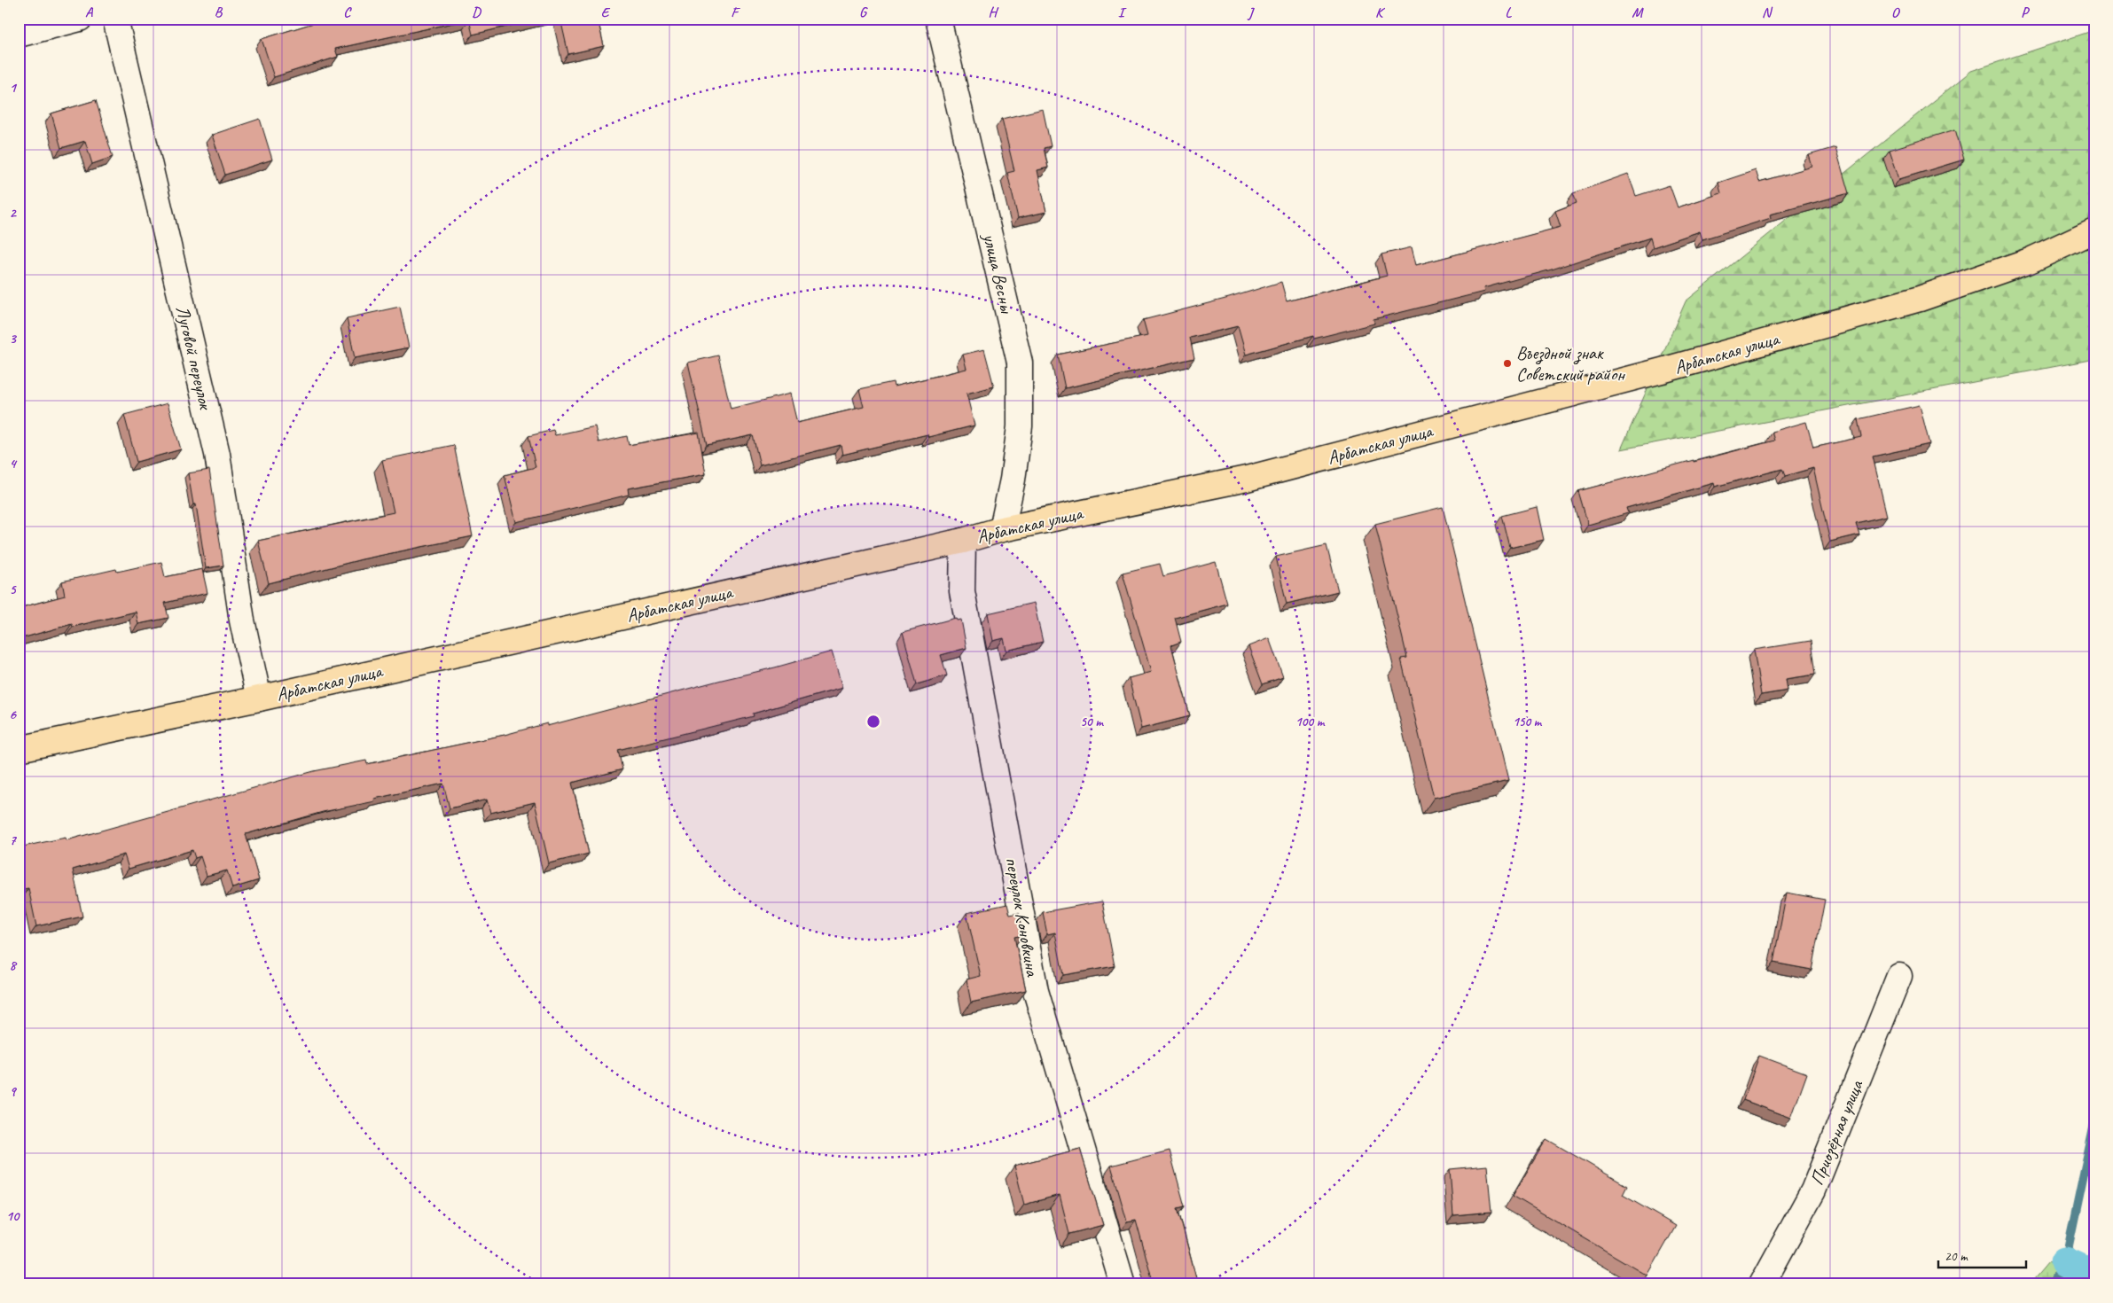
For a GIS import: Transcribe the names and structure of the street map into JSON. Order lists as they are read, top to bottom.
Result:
{
  "streets": {
    "main road": ["Арбатская улица"],
    "street": [
      "улица Весны",
      "Луговой переулок",
      "переулок Коновкина",
      "Приозёрная улица"
    ]
  },
  "crossings": [
    ["улица Весны", "Арбатская улица"],
    ["Арбатская улица", "Луговой переулок"],
    ["Арбатская улица", "переулок Коновкина"]
  ],
  "places": ["Въездной знак Советский район"],
  "scale_bar": "20 m",
  "grid": {
    "columns": [
      "A",
      "B",
      "C",
      "D",
      "E",
      "F",
      "G",
      "H",
      "I",
      "J",
      "K",
      "L",
      "M",
      "N",
      "O",
      "P"
    ],
    "rows": [
      "1",
      "2",
      "3",
      "4",
      "5",
      "6",
      "7",
      "8",
      "9",
      "10"
    ]
  },
  "rings": ["50 m", "100 m", "150 m"]
}
